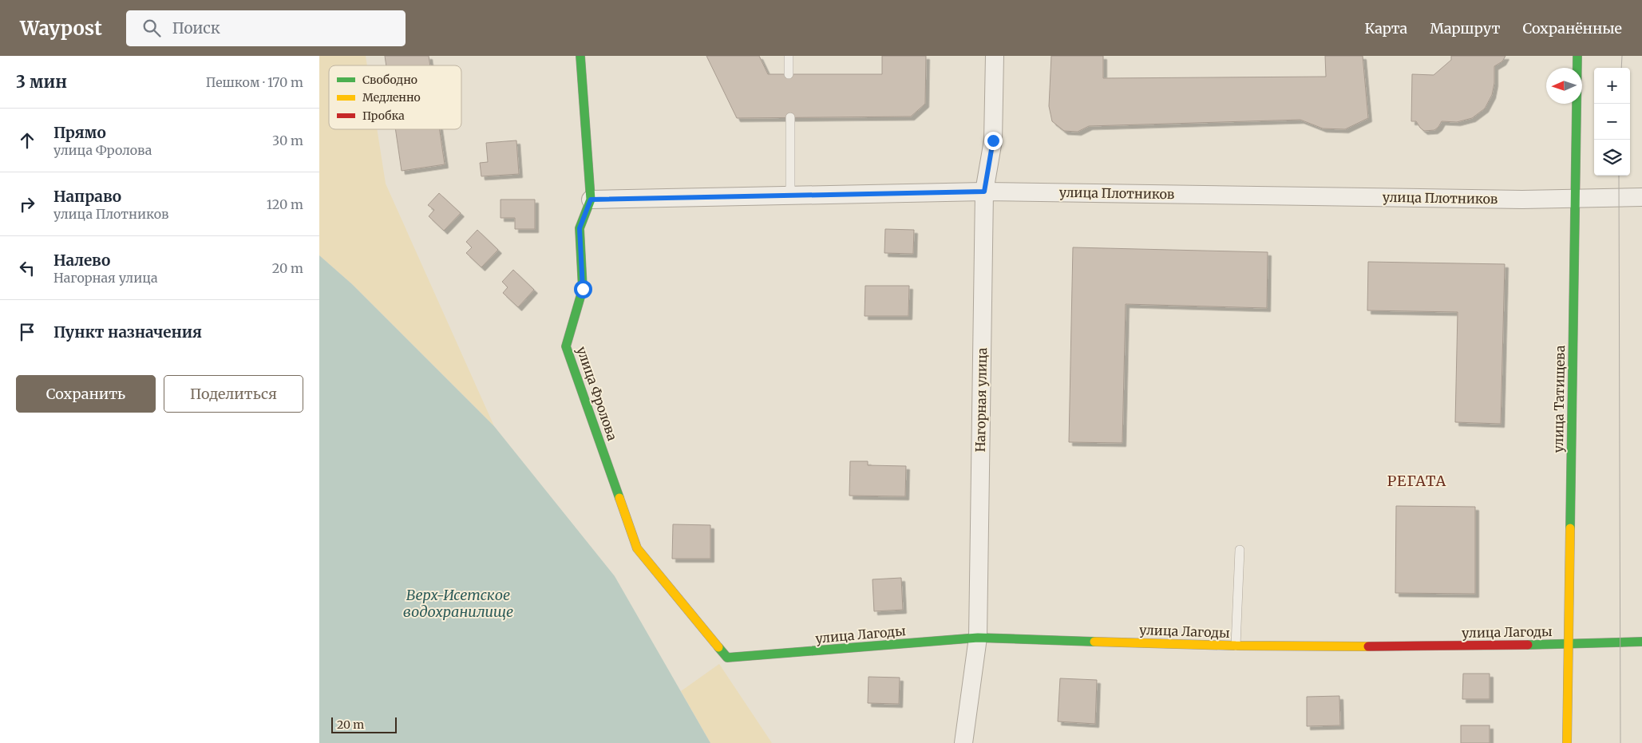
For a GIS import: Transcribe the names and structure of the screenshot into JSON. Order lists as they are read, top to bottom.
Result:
{
  "streets": {
    "street": [
      "улица Плотников",
      "улица Фролова",
      "улица Татищева",
      "Нагорная улица",
      "улица Лагоды"
    ]
  },
  "crossings": [
    ["улица Плотников", "улица Фролова"],
    ["улица Плотников", "улица Татищева"],
    ["улица Плотников", "Нагорная улица"],
    ["улица Фролова", "улица Лагоды"],
    ["улица Татищева", "улица Лагоды"],
    ["Нагорная улица", "улица Лагоды"]
  ],
  "districts": ["РЕГАТА"],
  "water": ["Верх-Исетское водохранилище"],
  "legend": ["Свободно", "Медленно", "Пробка"],
  "scale_bar": "20 m",
  "north": "left",
  "page": {
    "header": "Waypost",
    "search": "Поиск",
    "nav": ["Карта", "Маршрут", "Сохранённые"],
    "heading": ["3 мин", "Пешком · 170 m"],
    "map_buttons": ["+", "−"],
    "list": [
      ["Прямо", "улица Фролова", "30 m"],
      ["Направо", "улица Плотников", "120 m"],
      ["Налево", "Нагорная улица", "20 m"],
      "Пункт назначения"
    ],
    "buttons": ["Сохранить", "Поделиться"],
    "scale": "20 m"
  }
}
